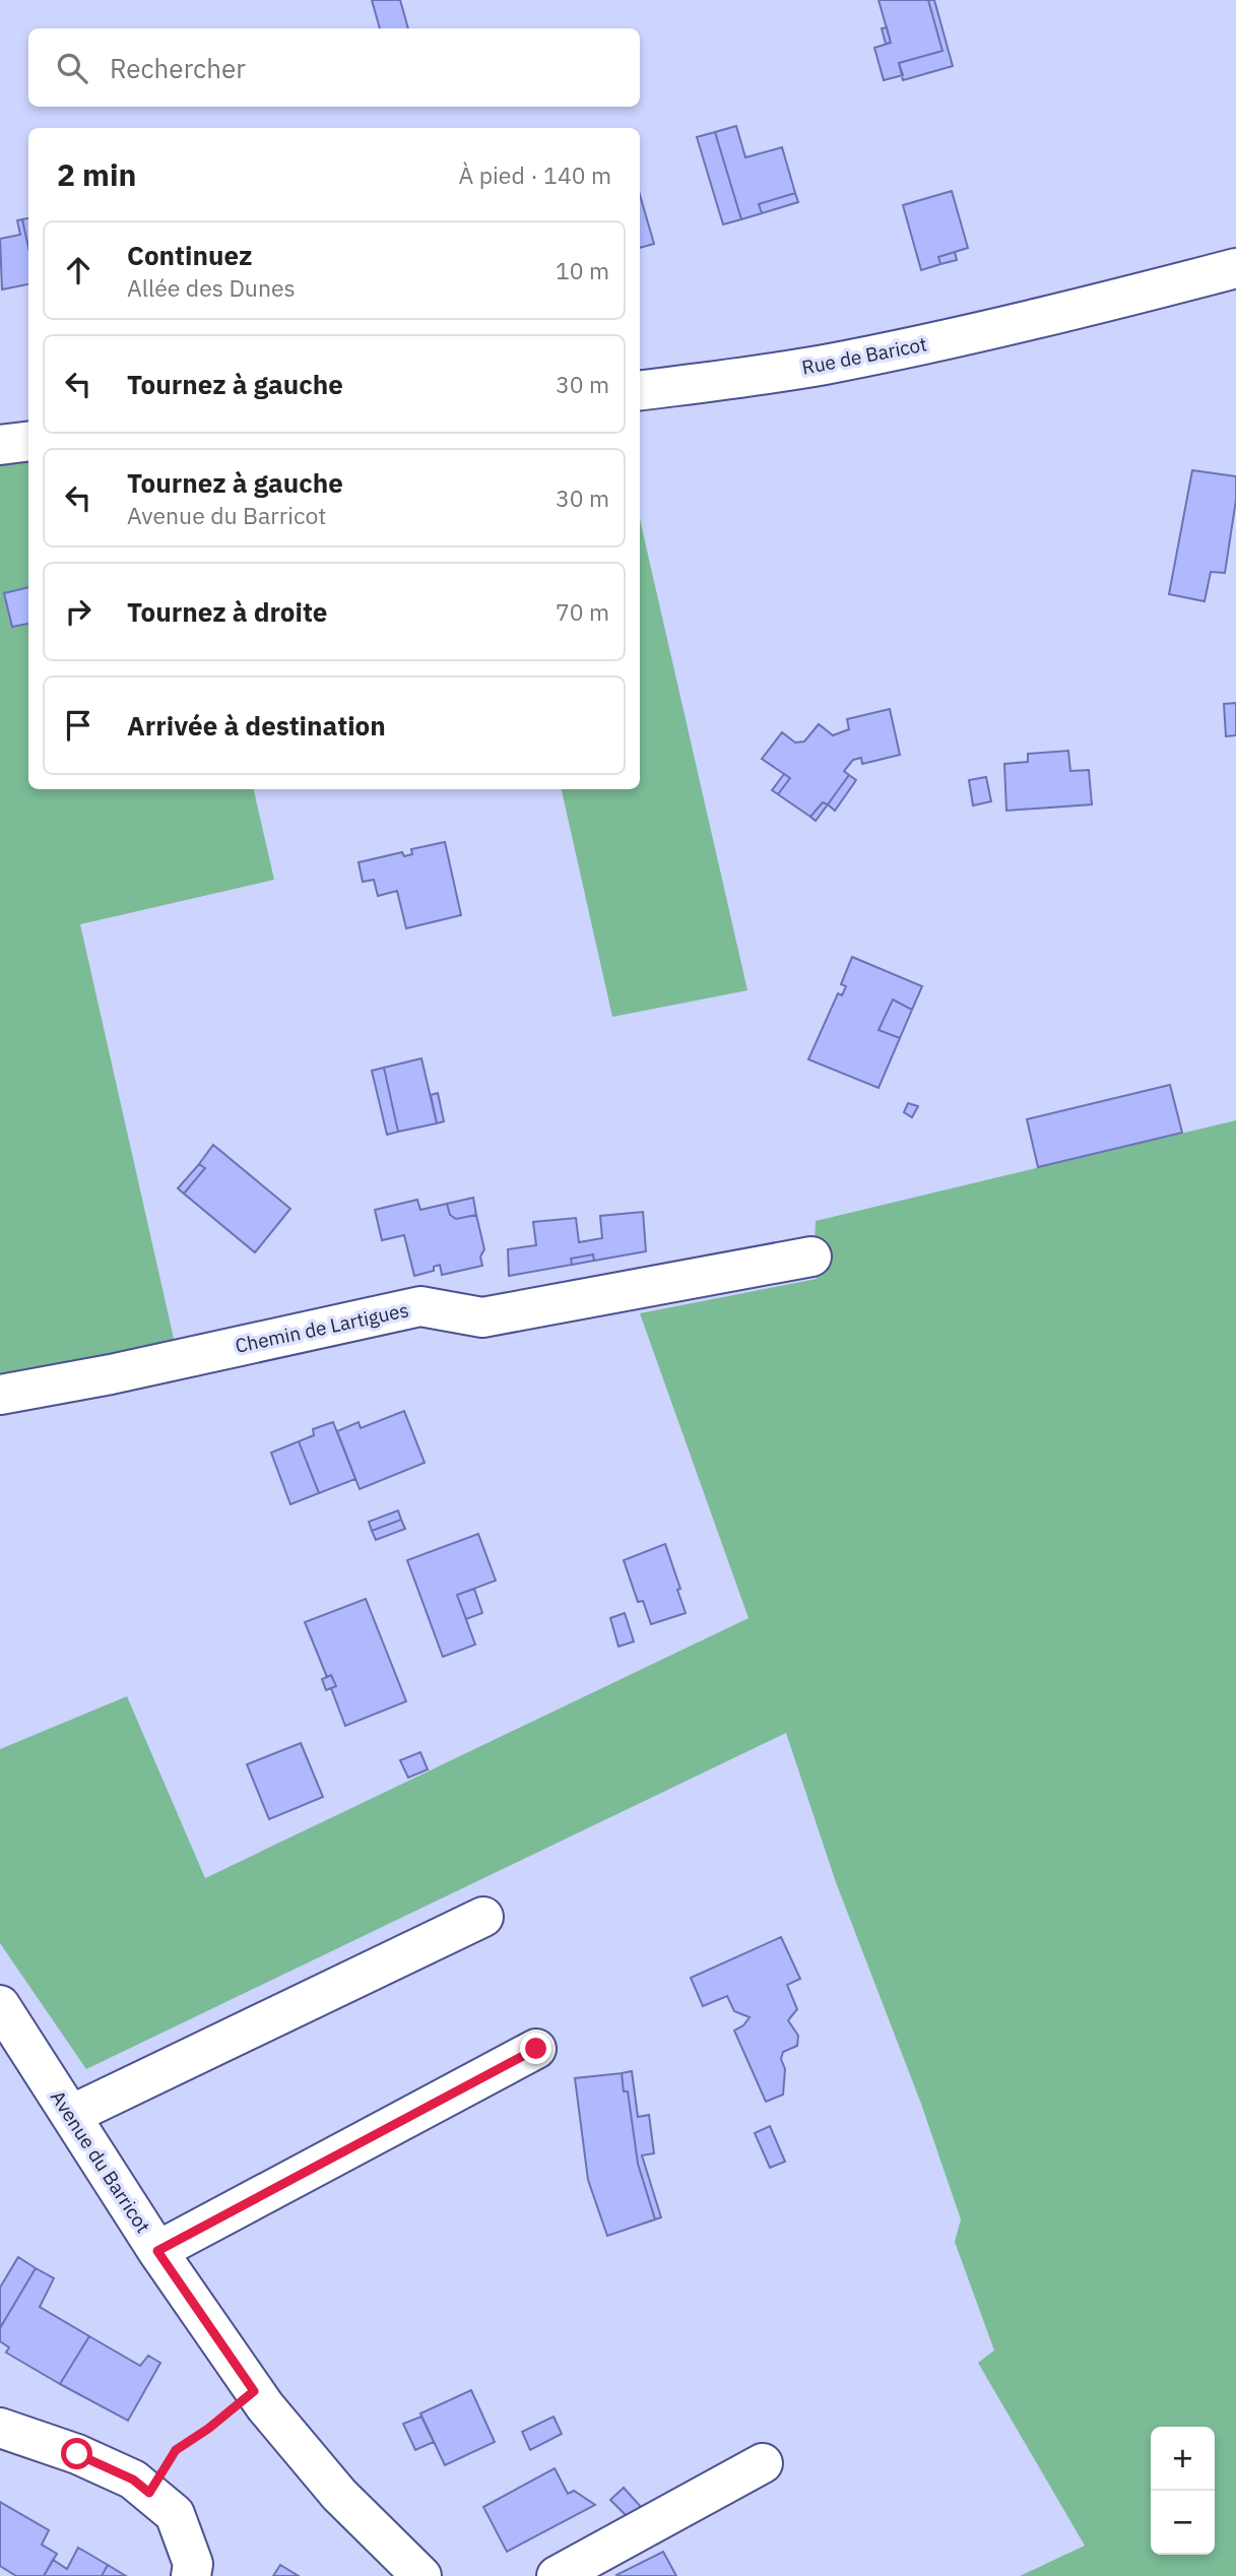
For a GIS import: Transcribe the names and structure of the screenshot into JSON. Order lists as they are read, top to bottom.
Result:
{
  "streets": {
    "street": ["Rue de Baricot", "Chemin de Lartigues", "Avenue du Barricot"]
  },
  "page": {
    "search": "Rechercher",
    "heading": ["2 min", "À pied · 140 m"],
    "list": [
      ["Continuez", "Allée des Dunes", "10 m"],
      ["Tournez à gauche", "30 m"],
      ["Tournez à gauche", "Avenue du Barricot", "30 m"],
      ["Tournez à droite", "70 m"],
      "Arrivée à destination"
    ],
    "map_buttons": ["+", "−"]
  }
}
